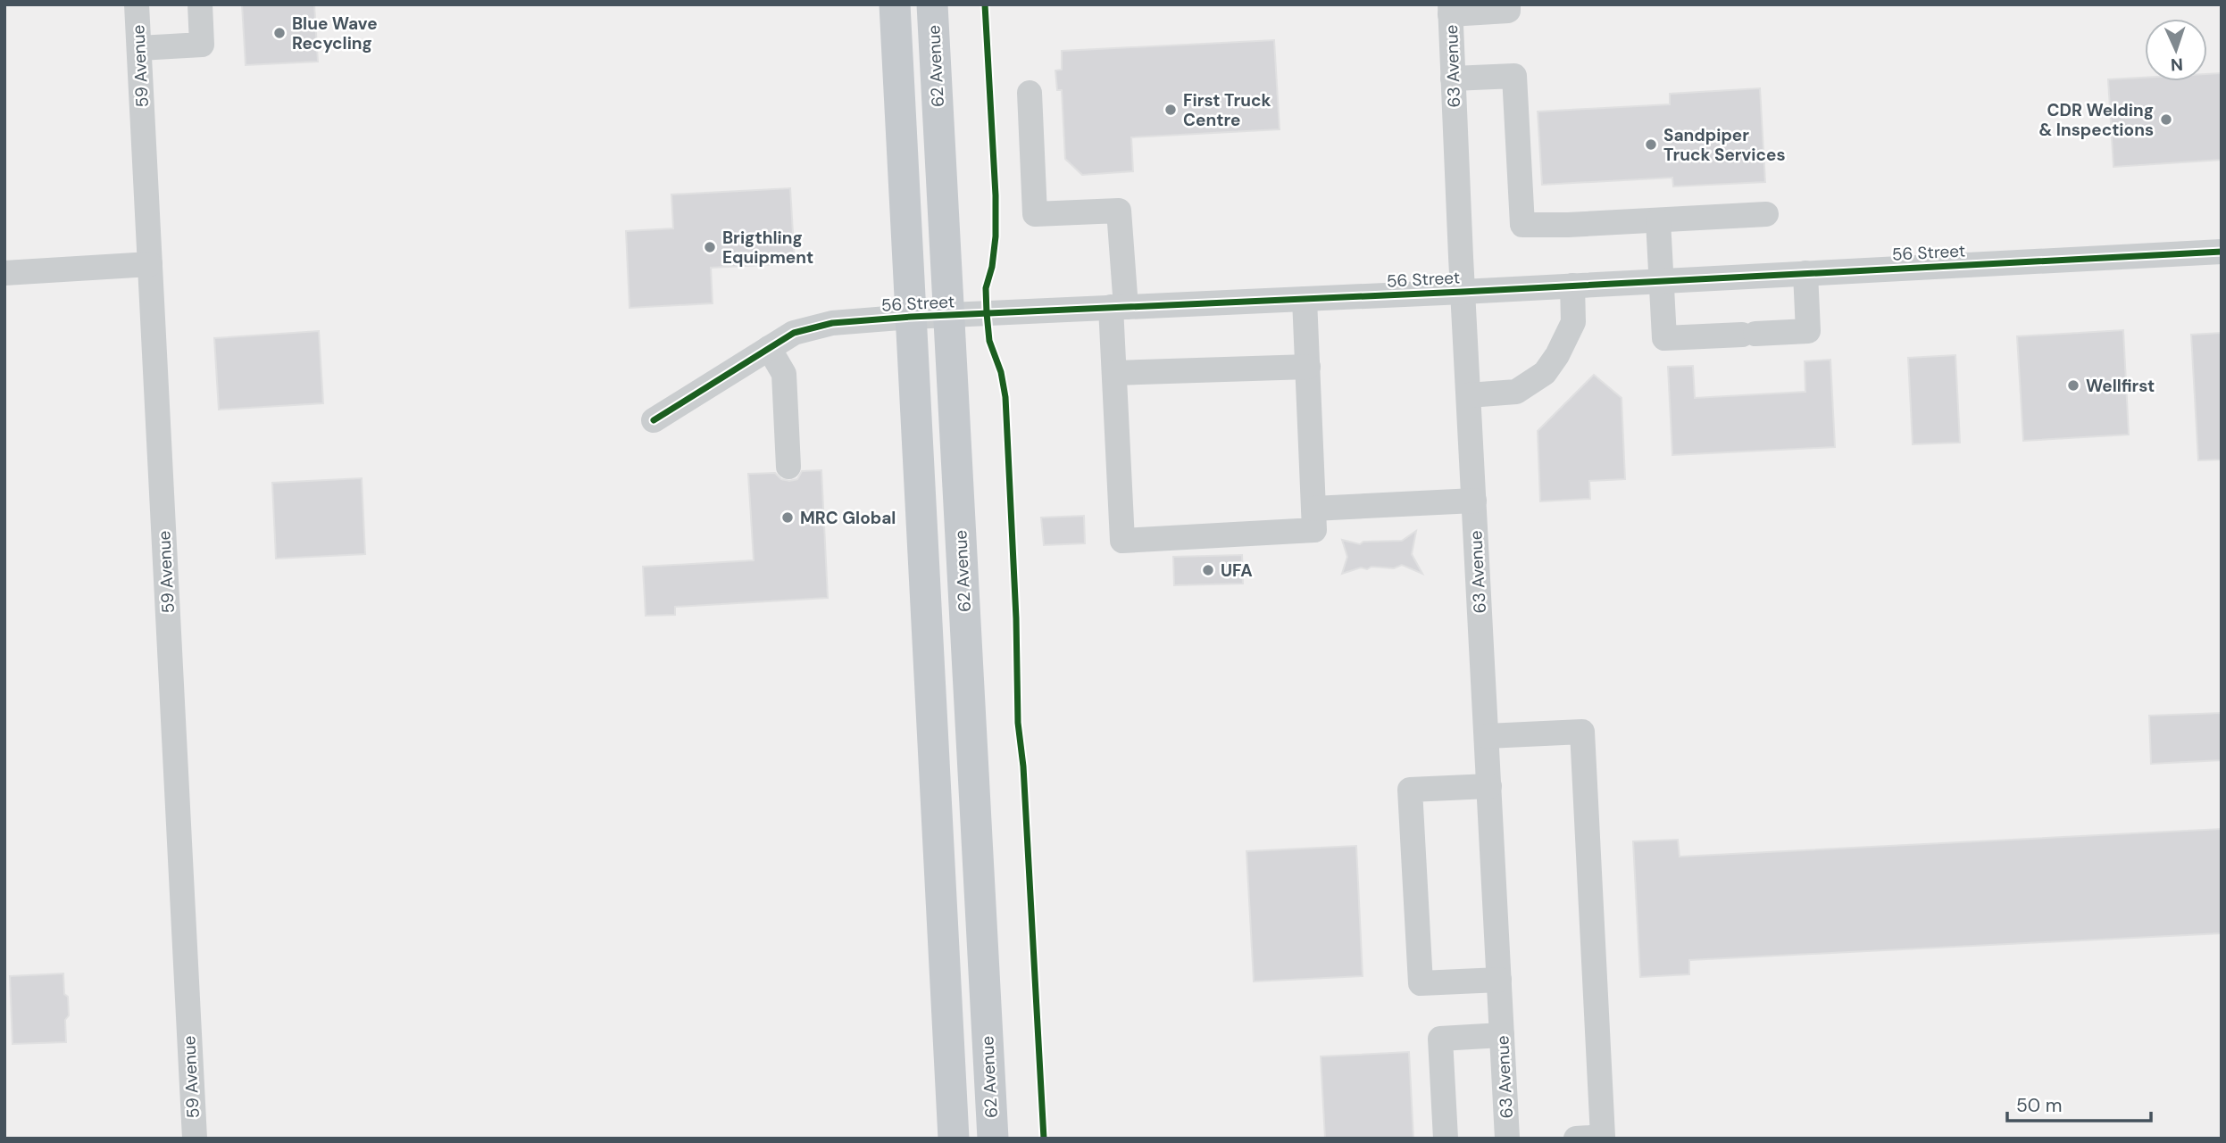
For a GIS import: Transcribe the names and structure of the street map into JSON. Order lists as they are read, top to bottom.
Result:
{
  "streets": {
    "main road": ["62 Avenue"],
    "street": ["59 Avenue", "63 Avenue", "56 Street"]
  },
  "crossings": [
    ["62 Avenue", "56 Street"],
    ["63 Avenue", "56 Street"]
  ],
  "places": [
    "Blue Wave Recycling",
    "First Truck Centre",
    "CDR Welding & Inspections",
    "Sandpiper Truck Services",
    "Brigthling Equipment",
    "Wellfirst",
    "MRC Global",
    "UFA"
  ],
  "scale_bar": "50 m",
  "north": "bottom"
}
